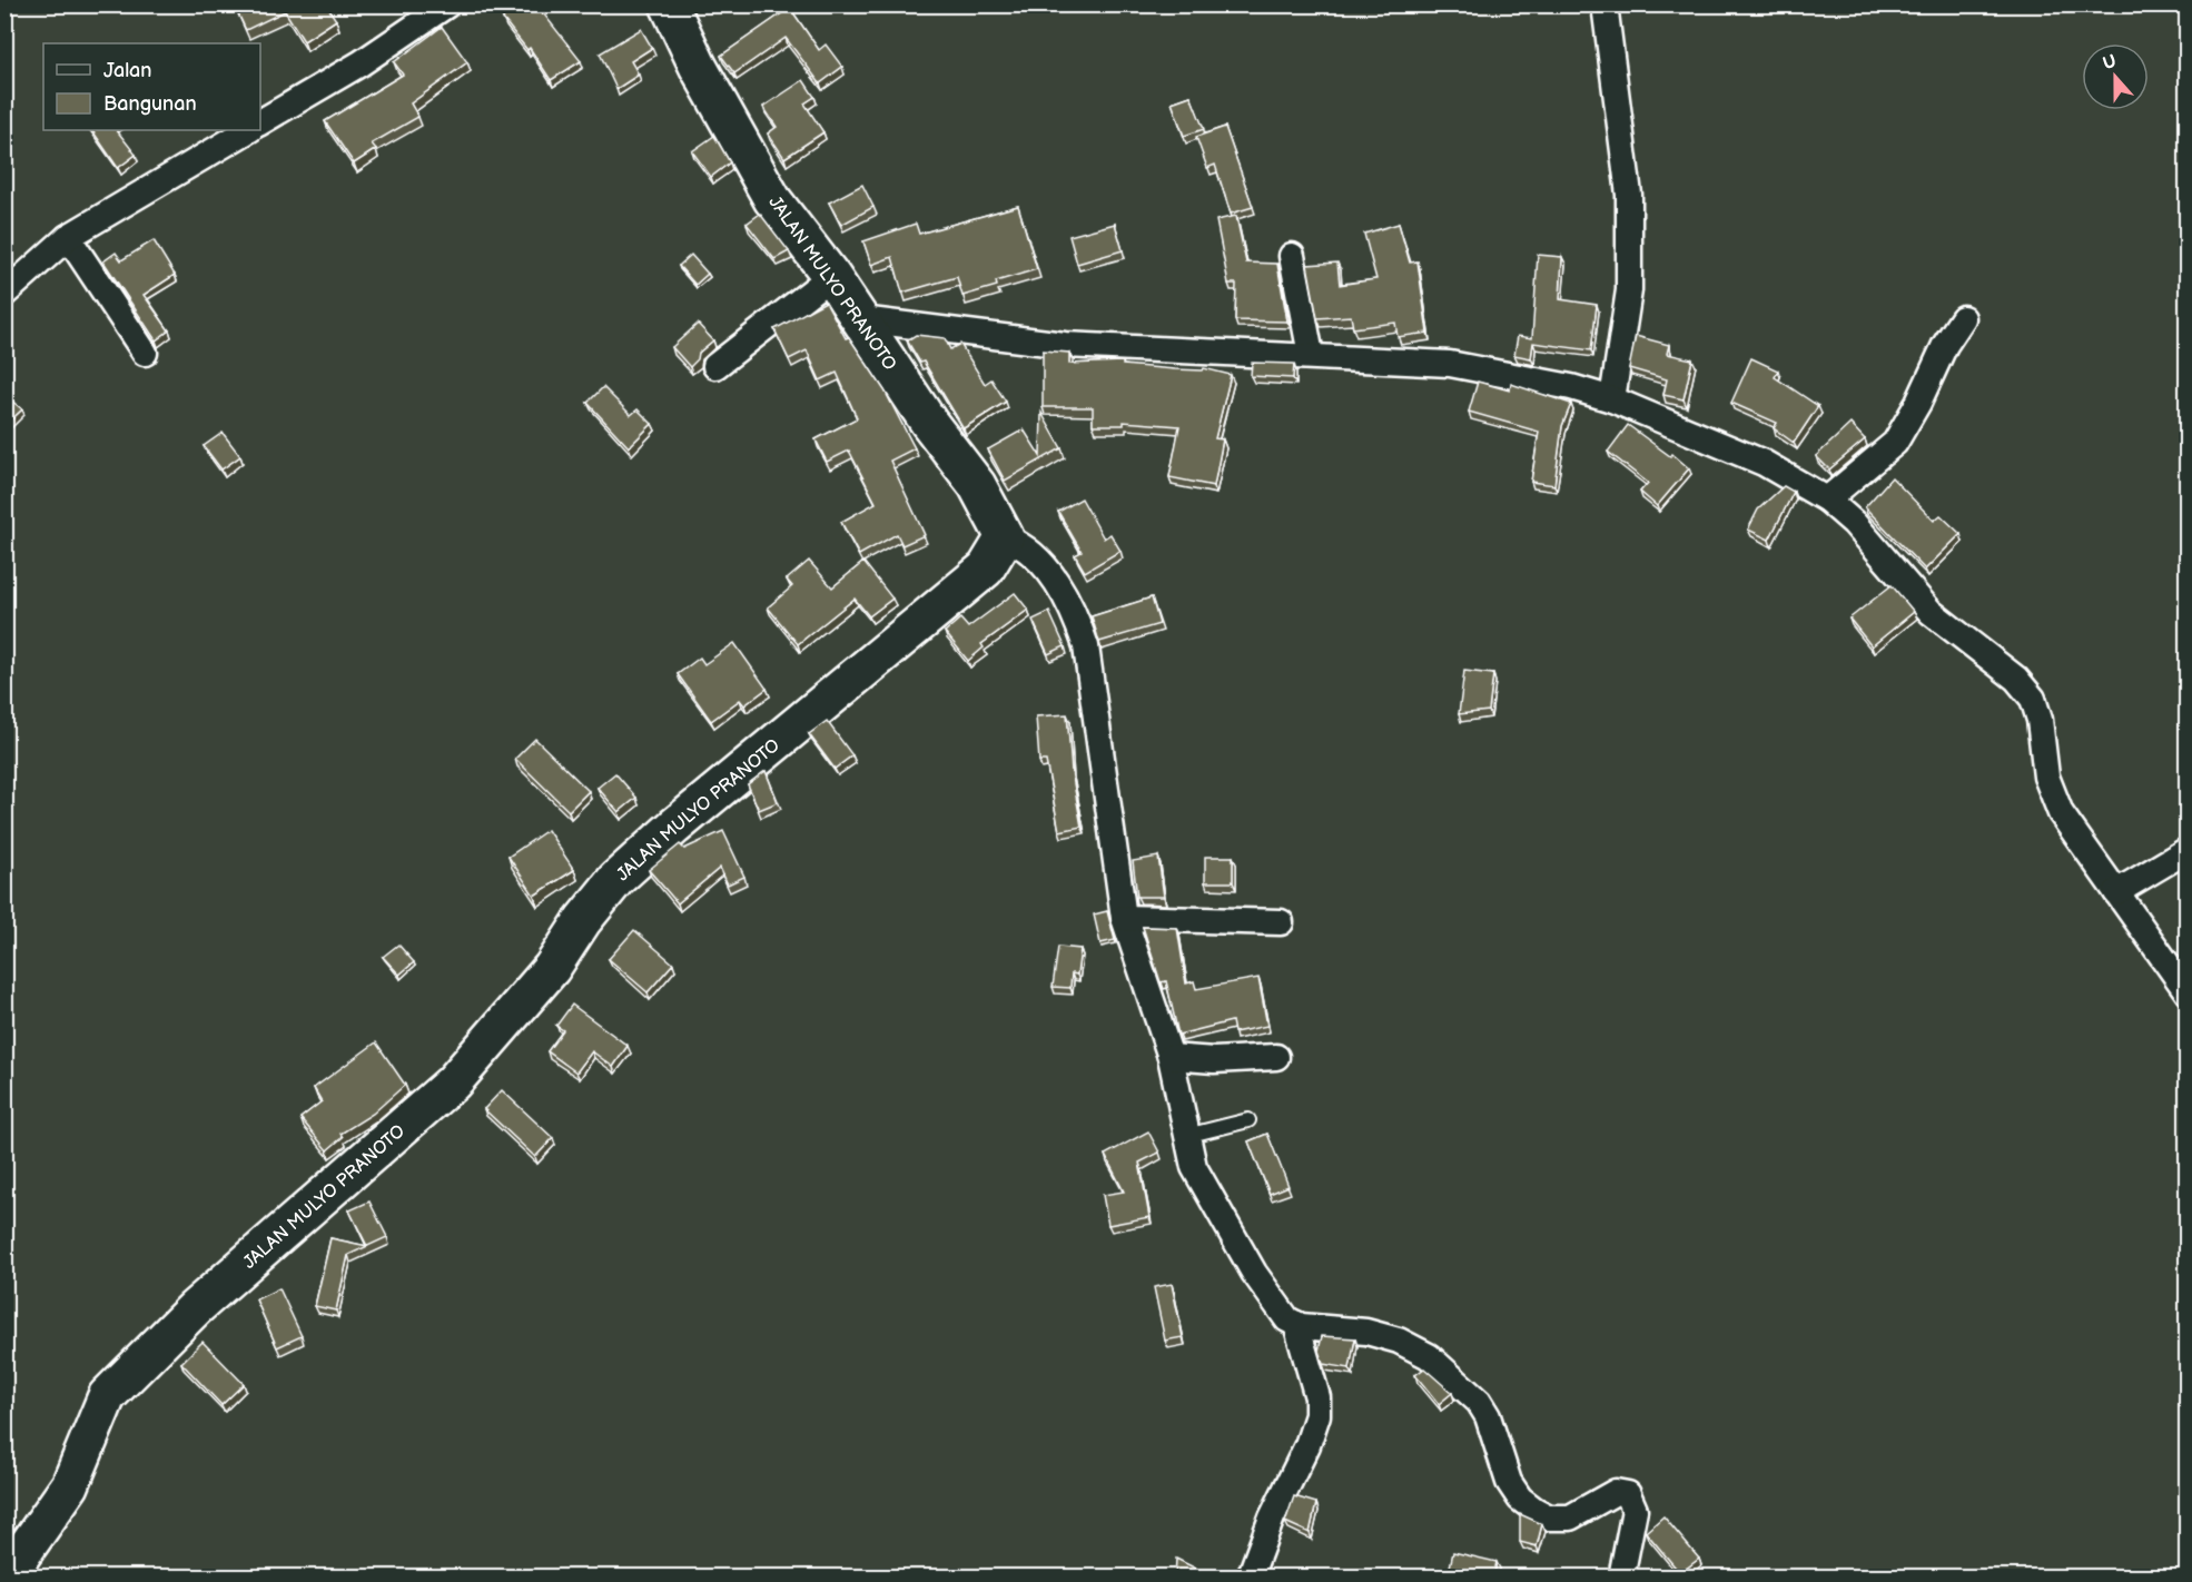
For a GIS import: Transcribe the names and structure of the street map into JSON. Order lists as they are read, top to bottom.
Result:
{
  "streets": {
    "street": ["JALAN MULYO PRANOTO"]
  },
  "legend": ["Jalan", "Bangunan"],
  "north": "top"
}
